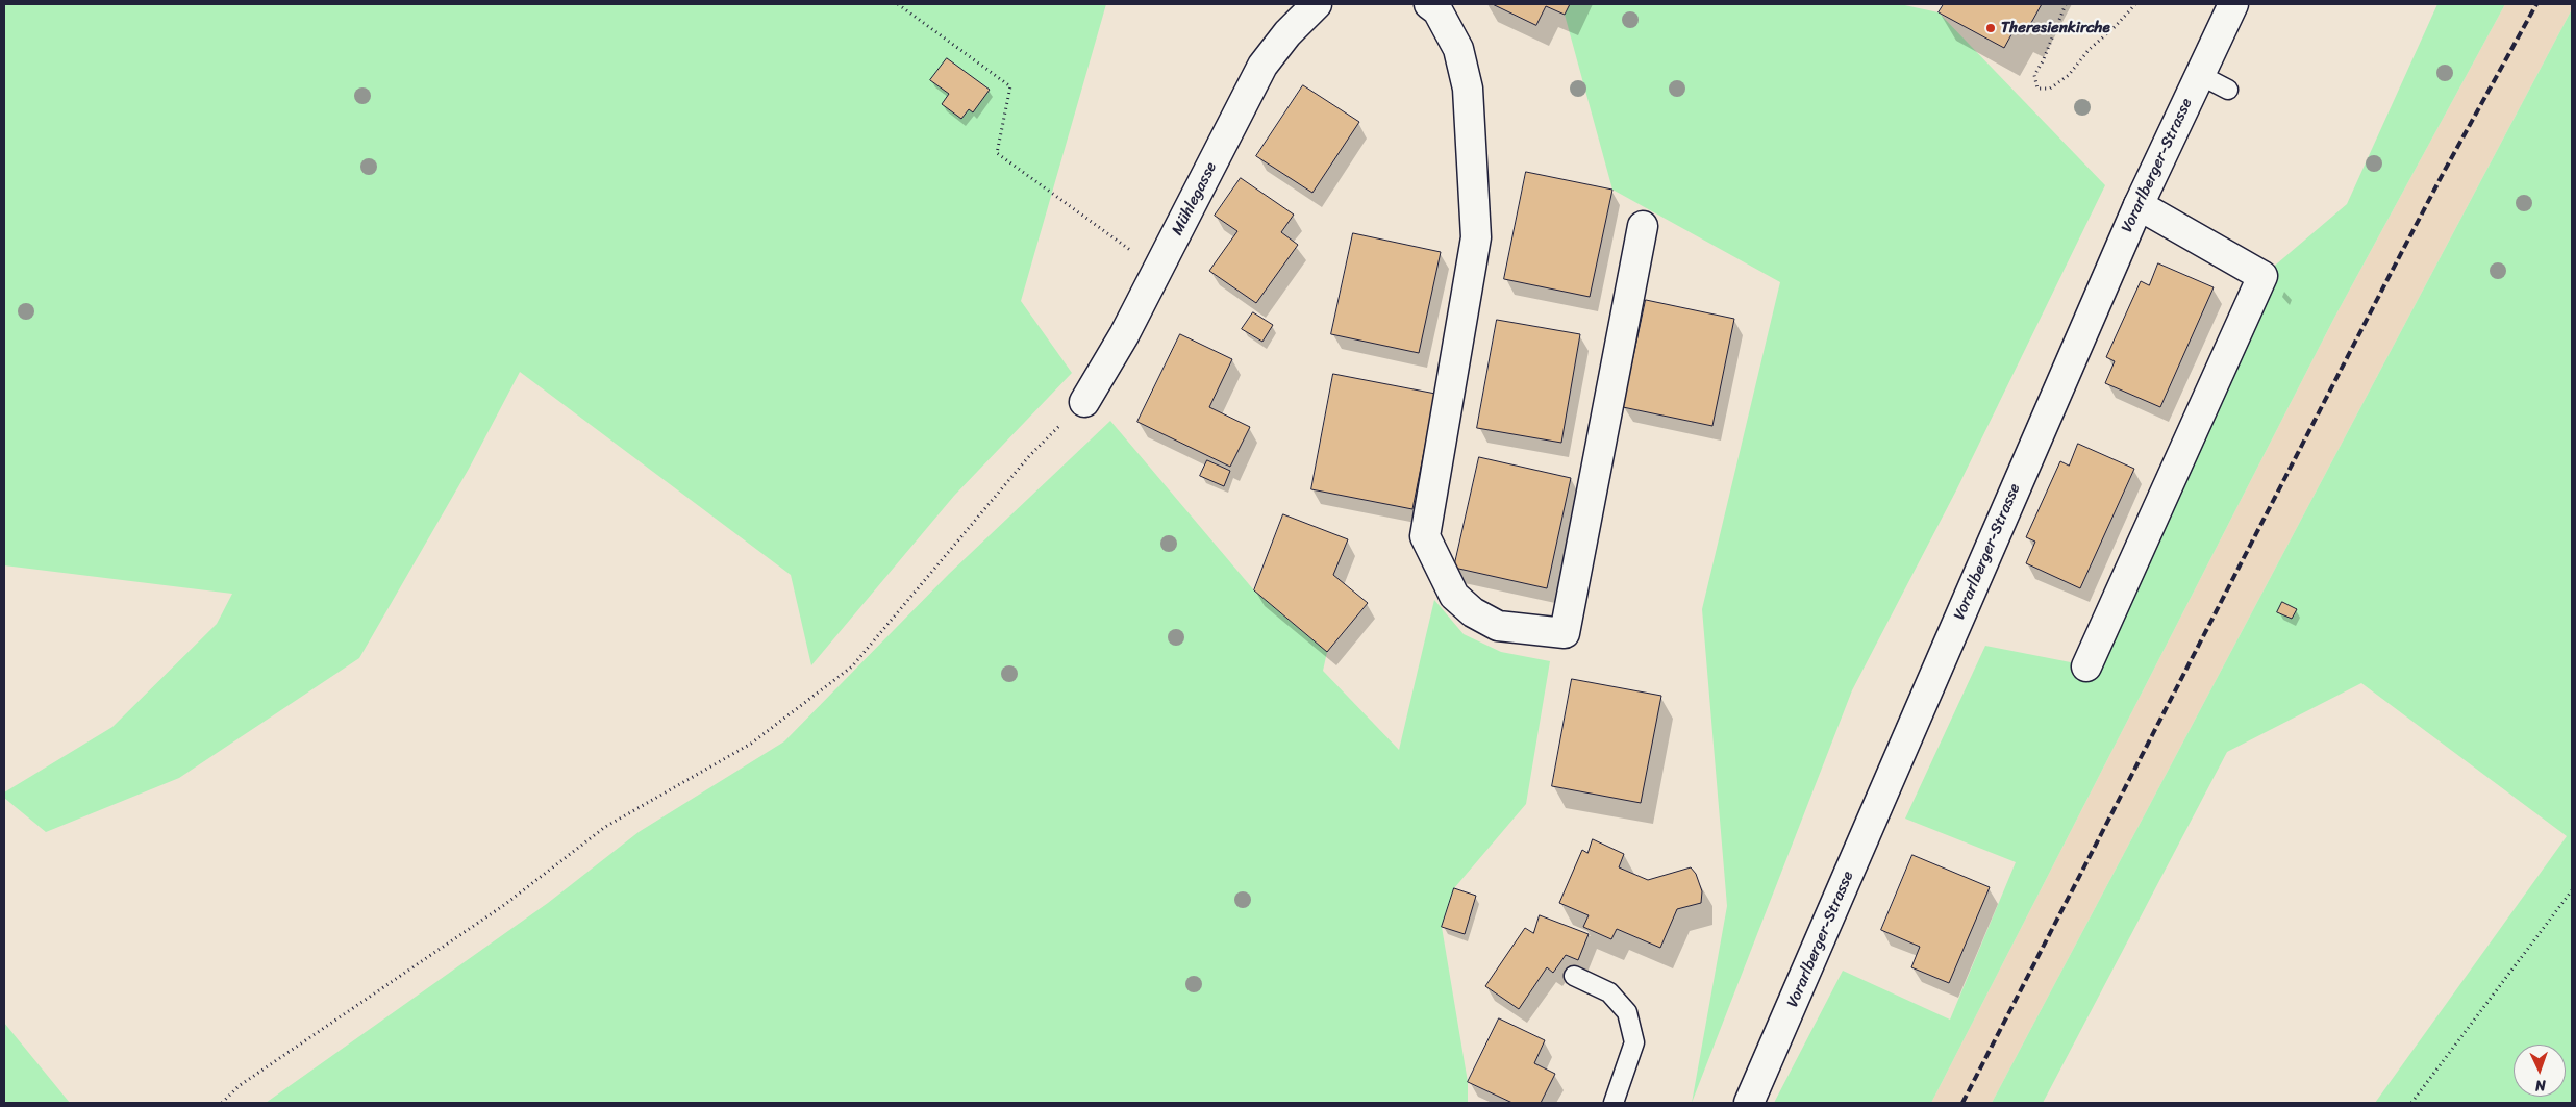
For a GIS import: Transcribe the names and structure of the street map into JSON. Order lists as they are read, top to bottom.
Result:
{
  "streets": {
    "street": ["Vorarlberger-Strasse", "Mühlegasse"]
  },
  "places": ["Theresienkirche"],
  "north": "bottom"
}
